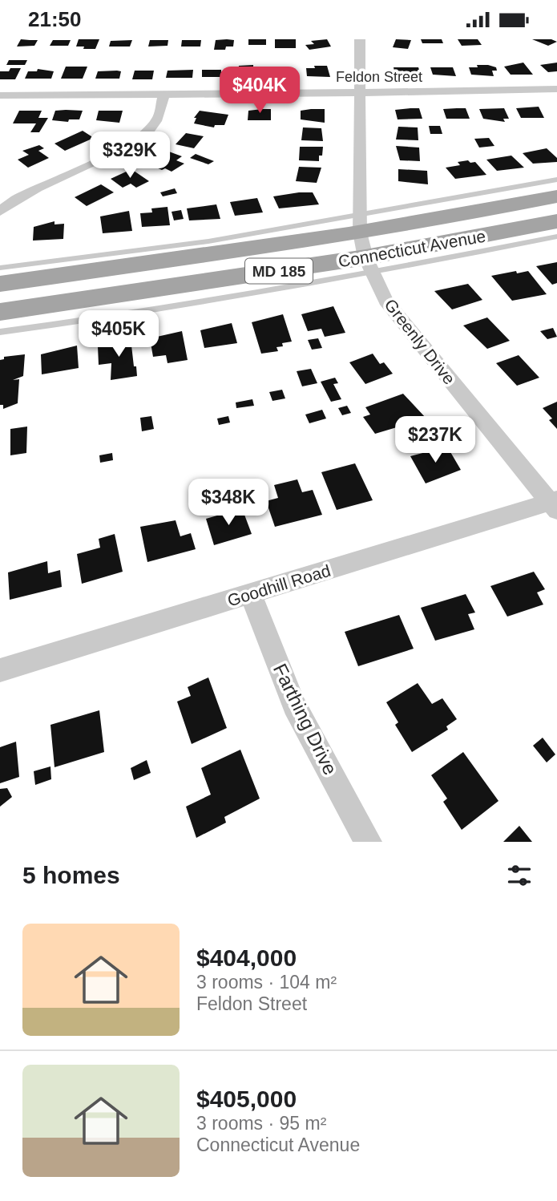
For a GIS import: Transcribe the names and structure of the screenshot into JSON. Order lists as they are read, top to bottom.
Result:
{
  "streets": {
    "main road": ["Connecticut Avenue", "MD 185"],
    "street": [
      "Feldon Street",
      "Greenly Drive",
      "Goodhill Road",
      "Farthing Drive"
    ]
  },
  "crossings": [
    ["Feldon Street", "Greenly Drive"],
    ["Connecticut Avenue", "Greenly Drive"],
    ["Greenly Drive", "Goodhill Road"],
    ["Goodhill Road", "Farthing Drive"]
  ],
  "page": {
    "status": "21:50",
    "price": [
      "$404K",
      "$329K",
      "$405K",
      "$237K",
      "$348K"
    ],
    "heading": "5 homes",
    "list": [
      {
        "name": "$404,000",
        "note": "3 rooms · 104 m² · Feldon Street"
      },
      {
        "name": "$405,000",
        "note": "3 rooms · 95 m² · Connecticut Avenue"
      }
    ]
  }
}
